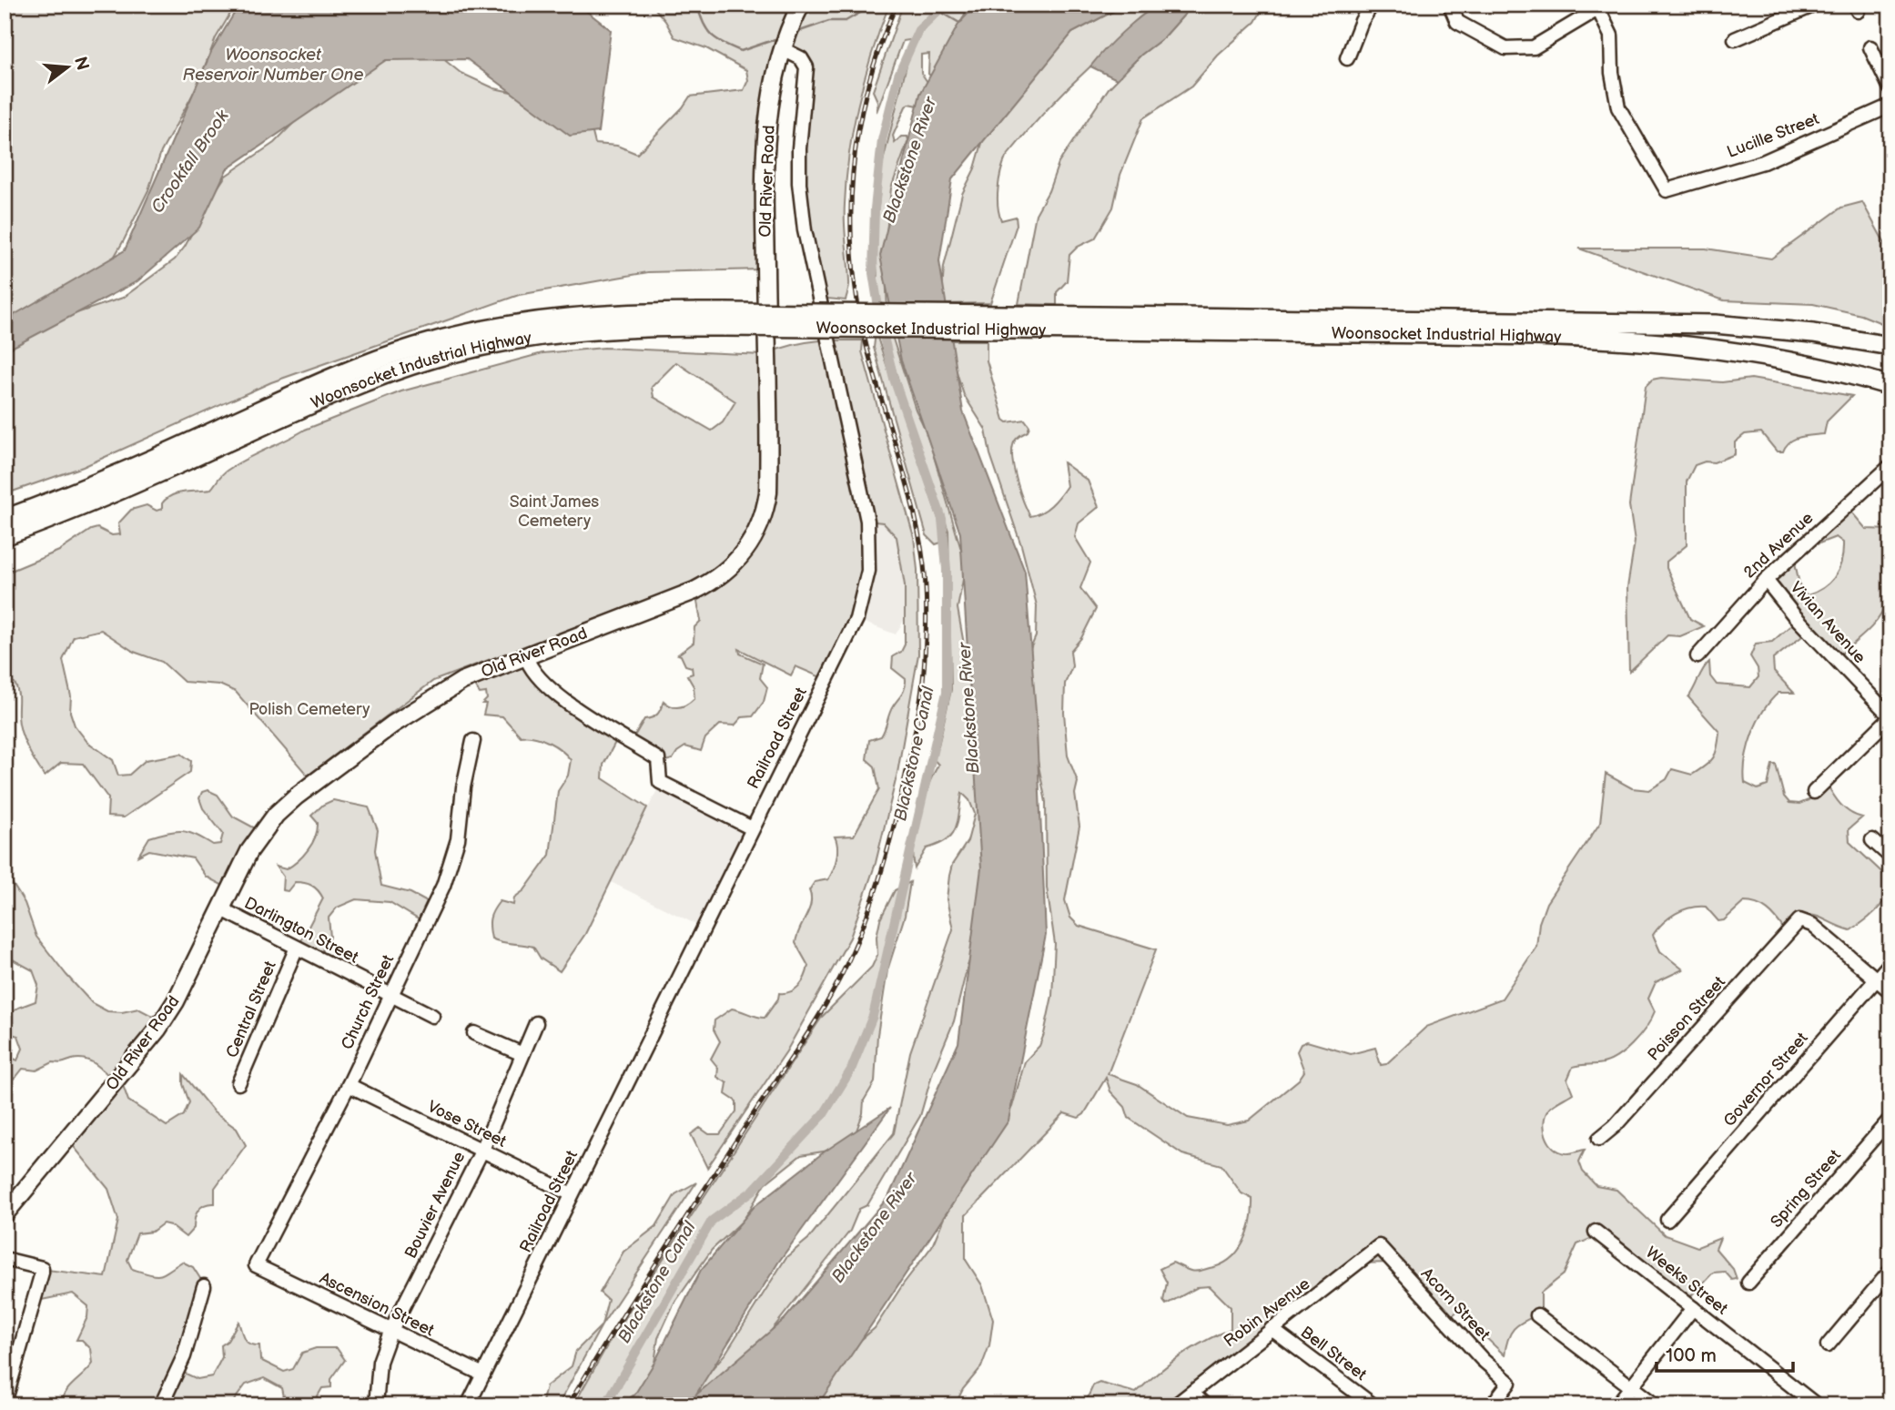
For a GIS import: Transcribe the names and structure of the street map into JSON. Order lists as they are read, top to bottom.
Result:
{
  "streets": {
    "highway": ["Woonsocket Industrial Highway"],
    "main road": ["Old River Road"],
    "street": [
      "Lucille Street",
      "2nd Avenue",
      "Vivian Avenue",
      "Railroad Street",
      "Darlington Street",
      "Church Street",
      "Central Street",
      "Poisson Street",
      "Governor Street",
      "Vose Street",
      "Spring Street",
      "Bouvier Avenue",
      "Weeks Street",
      "Ascension Street",
      "Acorn Street",
      "Robin Avenue",
      "Bell Street"
    ]
  },
  "crossings": [
    ["Old River Road", "Railroad Street"],
    ["Old River Road", "Darlington Street"],
    ["2nd Avenue", "Vivian Avenue"],
    ["Railroad Street", "Vose Street"],
    ["Railroad Street", "Ascension Street"],
    ["Darlington Street", "Church Street"],
    ["Darlington Street", "Central Street"],
    ["Church Street", "Vose Street"],
    ["Church Street", "Ascension Street"],
    ["Poisson Street", "Governor Street"],
    ["Vose Street", "Bouvier Avenue"],
    ["Bouvier Avenue", "Ascension Street"],
    ["Acorn Street", "Robin Avenue"],
    ["Robin Avenue", "Bell Street"]
  ],
  "water": [
    "Woonsocket Reservoir Number One",
    "Blackstone River",
    "Crookfall Brook",
    "Blackstone Canal"
  ],
  "parks": ["Saint James Cemetery", "Polish Cemetery"],
  "scale_bar": "100 m",
  "north": "right"
}
